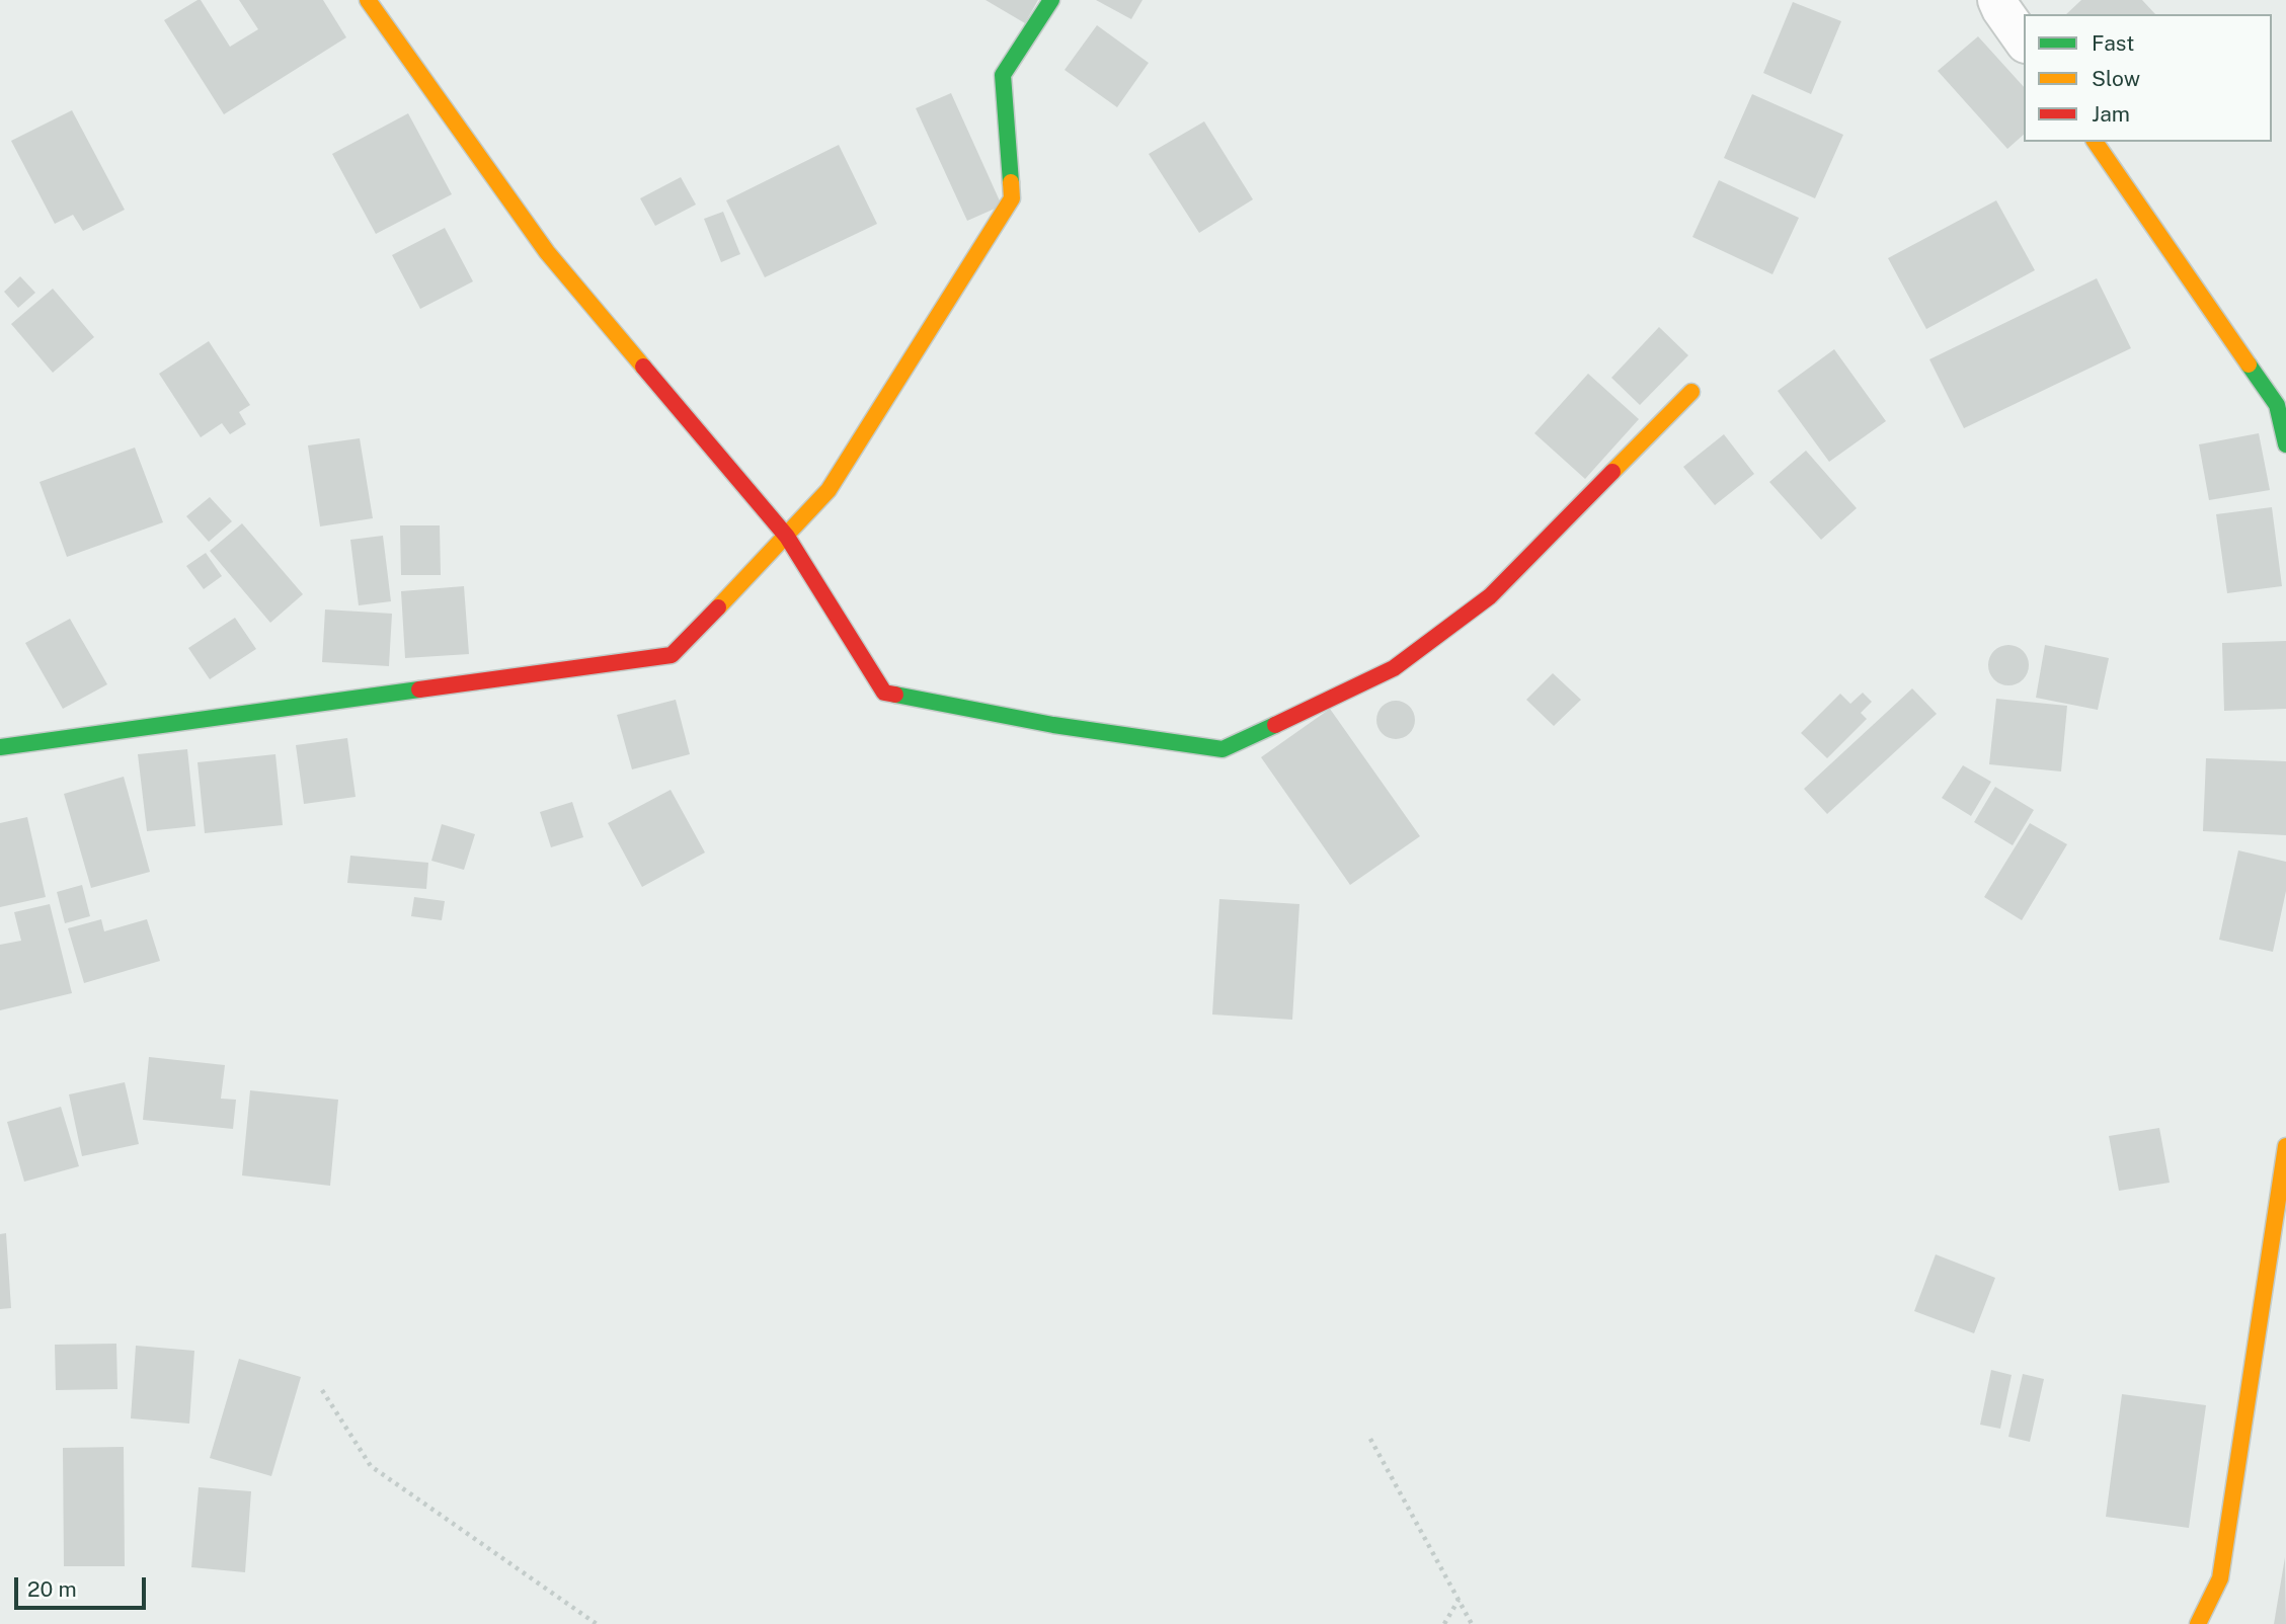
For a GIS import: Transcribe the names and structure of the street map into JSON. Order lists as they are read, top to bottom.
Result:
{
  "legend": ["Fast", "Slow", "Jam"],
  "scale_bar": "20 m"
}
